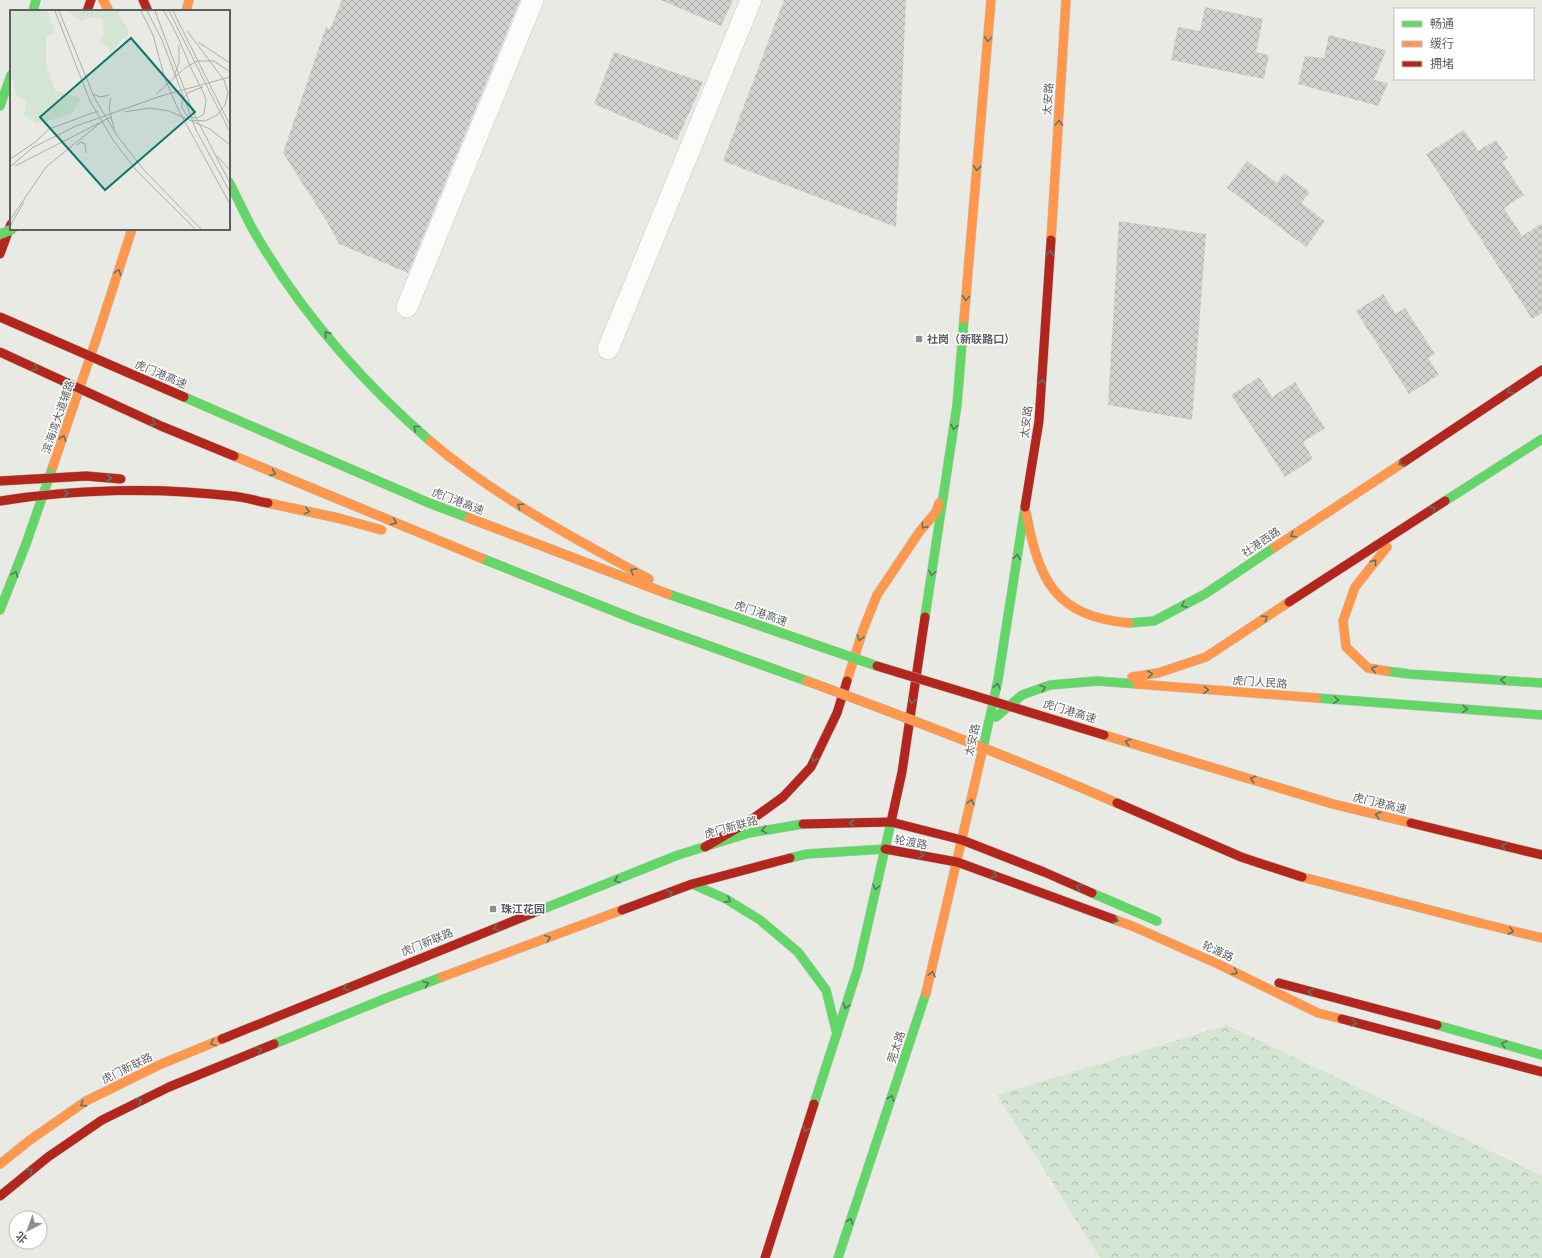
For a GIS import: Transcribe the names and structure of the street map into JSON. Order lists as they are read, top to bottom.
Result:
{
  "streets": {
    "main road": [
      "太安路",
      "虎门港高速",
      "滨海湾大道辅路",
      "社港西路",
      "虎门人民路",
      "虎门新联路",
      "轮渡路",
      "莞太路"
    ]
  },
  "crossings": [
    ["太安路", "社港西路"],
    ["太安路", "虎门人民路"],
    ["太安路", "轮渡路"],
    ["太安路", "莞太路"],
    ["虎门新联路", "轮渡路"],
    ["轮渡路", "莞太路"]
  ],
  "one_way": ["滨海湾大道辅路", "虎门人民路"],
  "places": {
    "transit": ["社岗（新联路口）", "珠江花园"]
  },
  "legend": ["畅通", "缓行", "拥堵"],
  "north": "bottom left"
}
